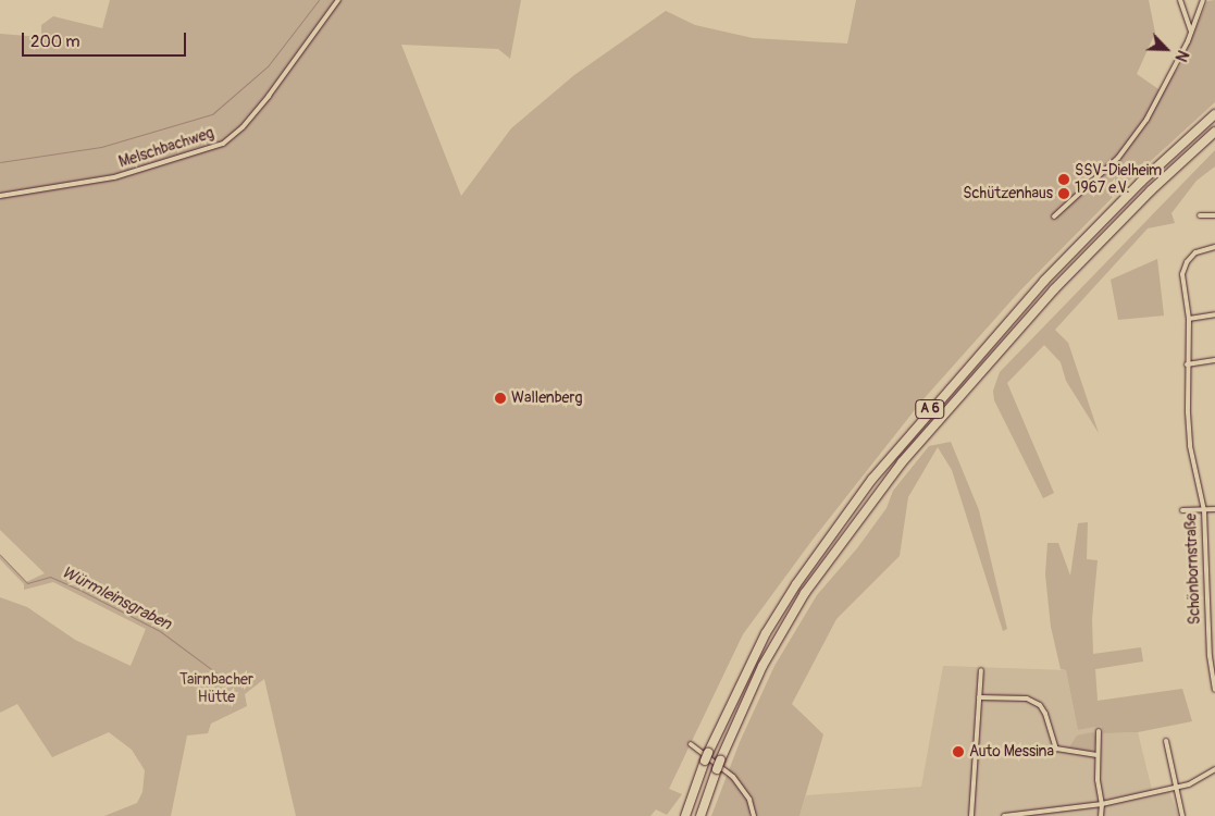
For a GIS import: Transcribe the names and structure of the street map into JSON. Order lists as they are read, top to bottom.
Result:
{
  "streets": {
    "highway": ["A 6"],
    "street": ["Melschbachweg", "Schönbornstraße"]
  },
  "water": ["Würmleinsgraben"],
  "parks": ["Tairnbacher Hütte"],
  "places": [
    "SSV-Dielheim 1967 e.V.",
    "Schützenhaus",
    "Wallenberg",
    "Auto Messina"
  ],
  "scale_bar": "200 m",
  "north": "bottom right"
}
